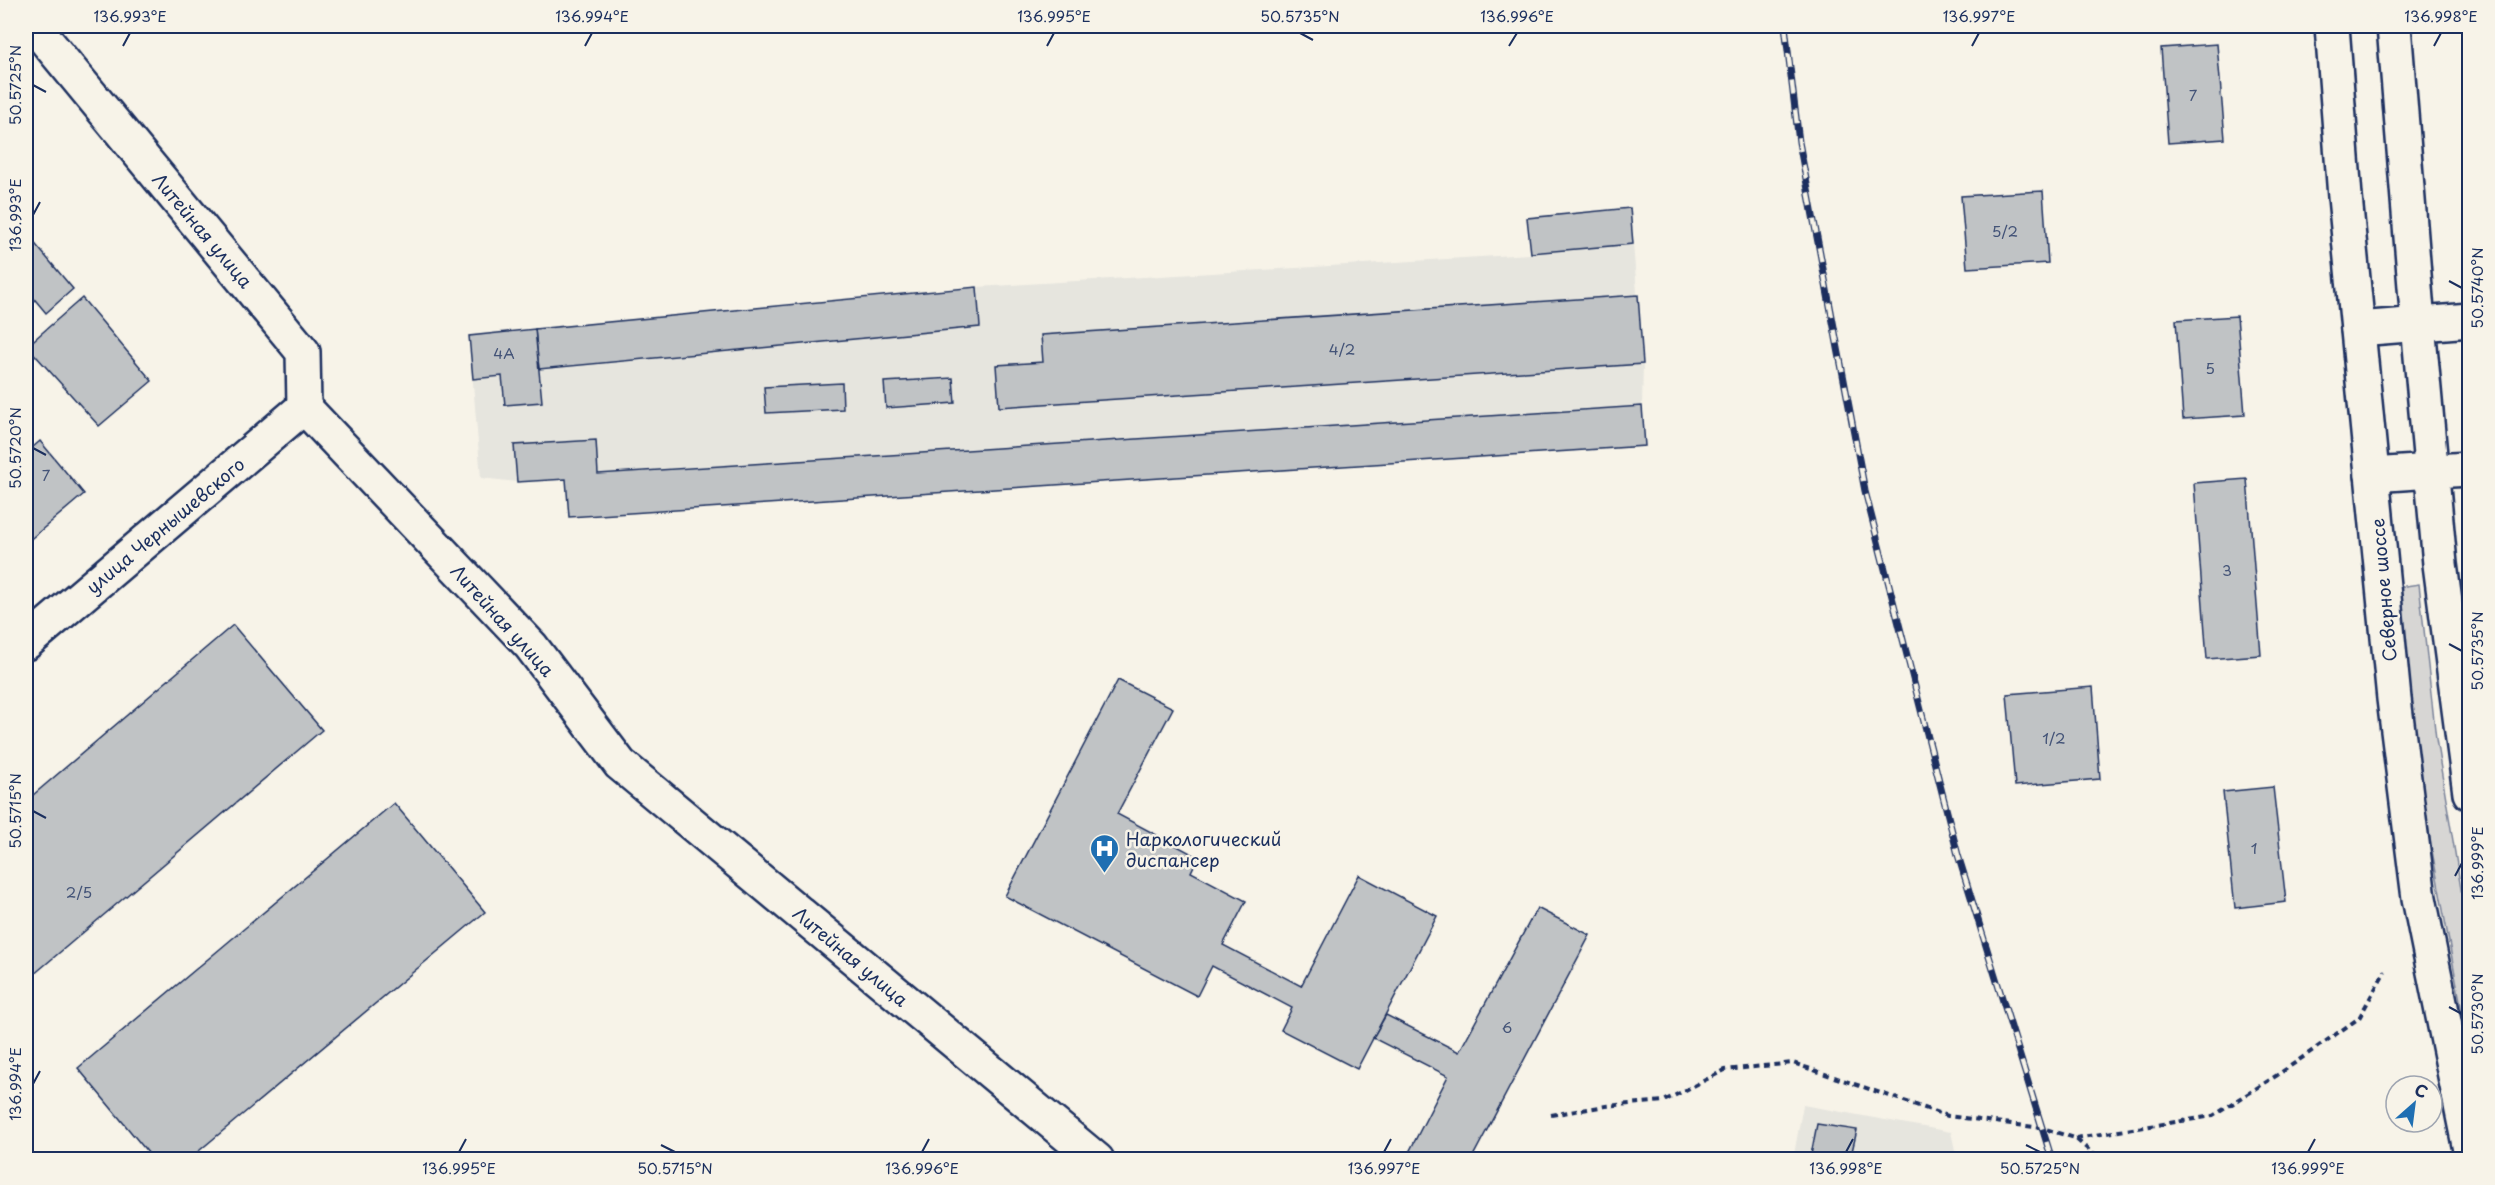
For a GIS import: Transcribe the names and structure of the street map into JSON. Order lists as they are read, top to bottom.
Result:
{
  "streets": {
    "main road": ["Литейная улица", "улица Чернышевского", "Северное шоссе"]
  },
  "crossings": [
    ["Литейная улица", "улица Чернышевского"]
  ],
  "places": {
    "hospital": ["Наркологический диспансер"]
  },
  "house_numbers": [
    "7",
    "5/2",
    "4/2",
    "4А",
    "5",
    "7",
    "3",
    "1/2",
    "1",
    "2/5",
    "6"
  ],
  "north": "top right",
  "coordinates": [
    "136.993°E",
    "136.994°E",
    "136.995°E",
    "50.5735°N",
    "136.996°E",
    "136.997°E",
    "136.998°E",
    "50.5725°N",
    "50.5740°N",
    "50.5720°N",
    "50.5715°N",
    "136.999°E",
    "50.5730°N"
  ]
}
